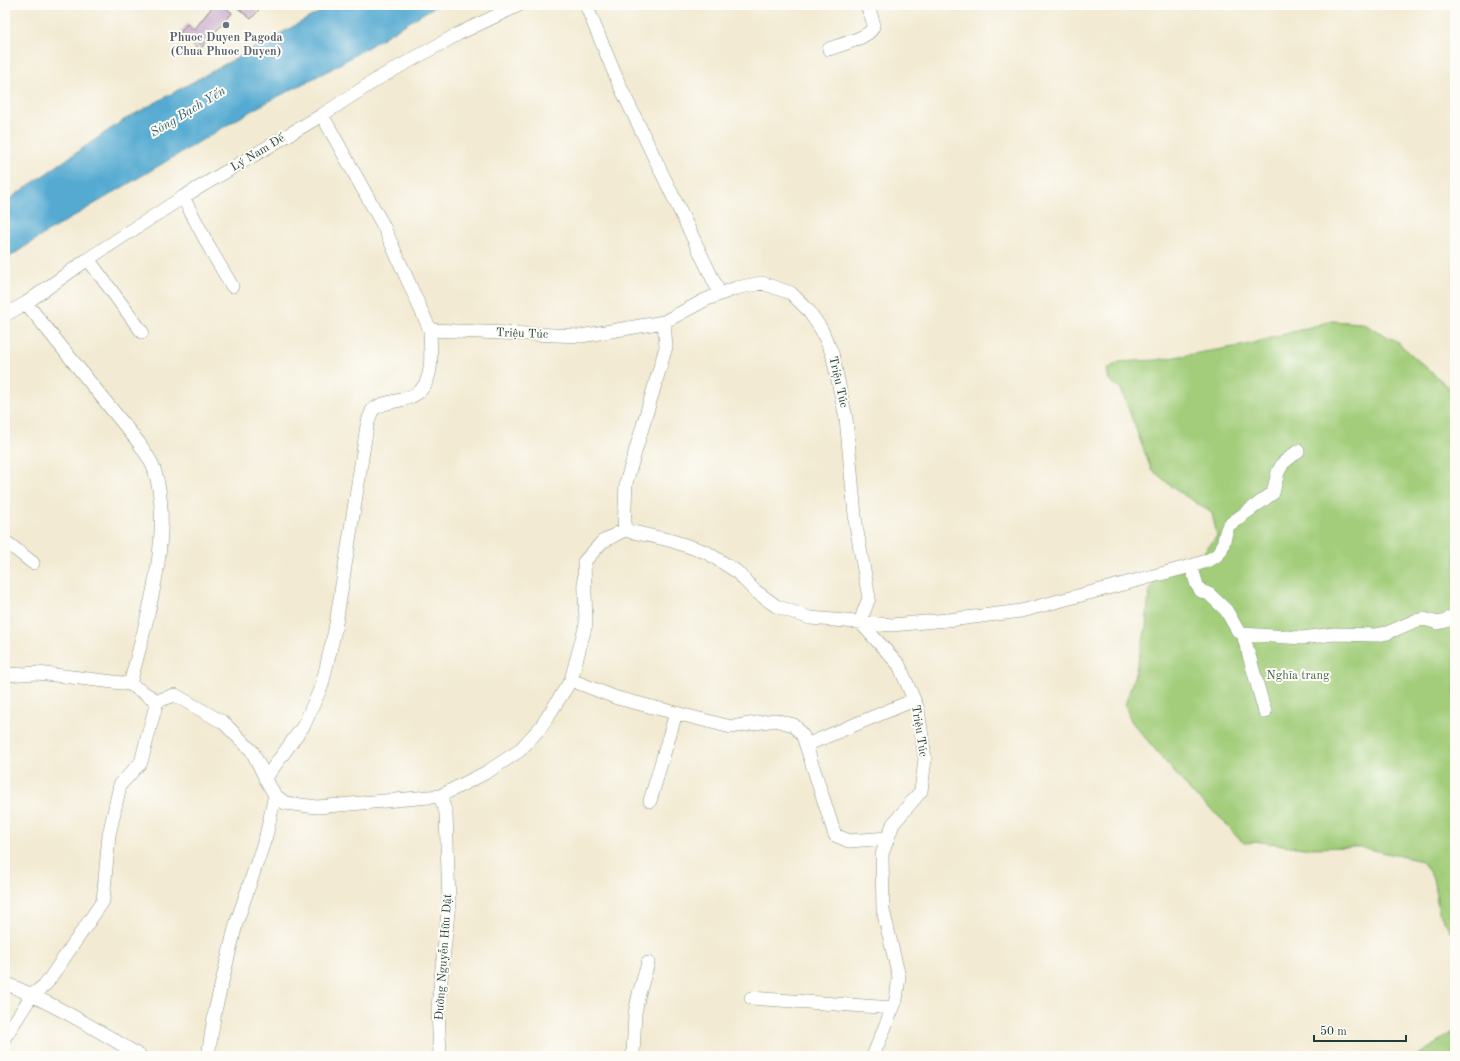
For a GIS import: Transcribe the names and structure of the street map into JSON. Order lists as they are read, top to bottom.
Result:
{
  "streets": {
    "street": ["Lý Nam Đế", "Triệu Túc", "Đường Nguyễn Hữu Dật"]
  },
  "water": ["Sông Bạch Yến"],
  "parks": ["Nghĩa trang"],
  "places": ["Phuoc Duyen Pagoda (Chua Phuoc Duyen)"],
  "scale_bar": "50 m"
}
